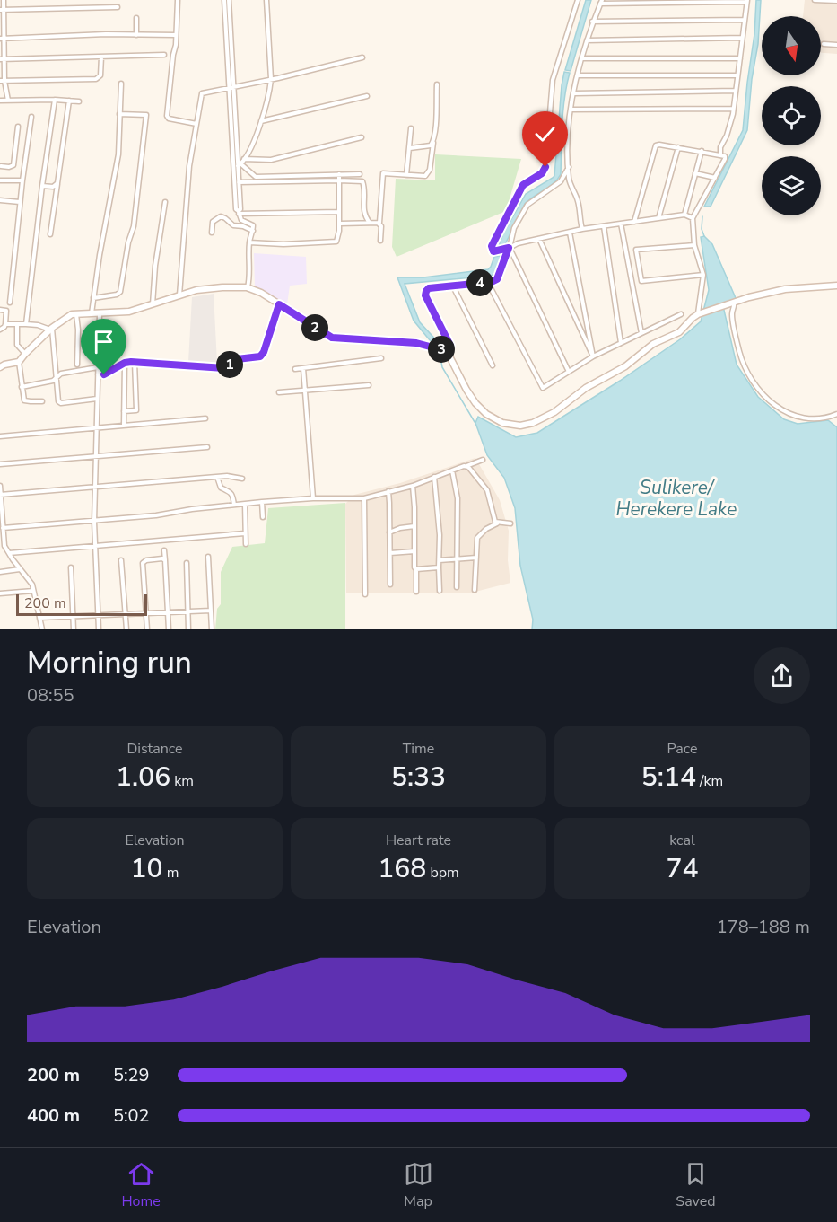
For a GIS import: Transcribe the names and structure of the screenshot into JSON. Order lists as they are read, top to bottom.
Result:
{
  "water": ["Sulikere/ Herekere Lake"],
  "scale_bar": "200 m",
  "north": "bottom",
  "page": {
    "pins": [
      "4",
      "2",
      "3",
      "1"
    ],
    "scale": "200 m",
    "heading": ["Morning run", "08:55"],
    "stats": [
      ["Distance", "1.06 km"],
      ["Time", "5:33"],
      ["Pace", "5:14 /km"],
      ["Elevation", "10 m"],
      ["Heart rate", "168 bpm"],
      ["kcal", "74"]
    ],
    "chart": ["Elevation", "178–188 m"],
    "list": [
      {
        "name": "200 m",
        "note": "5:29"
      },
      {
        "name": "400 m",
        "note": "5:02"
      }
    ],
    "tabs": ["Home", "Map", "Saved"]
  }
}
